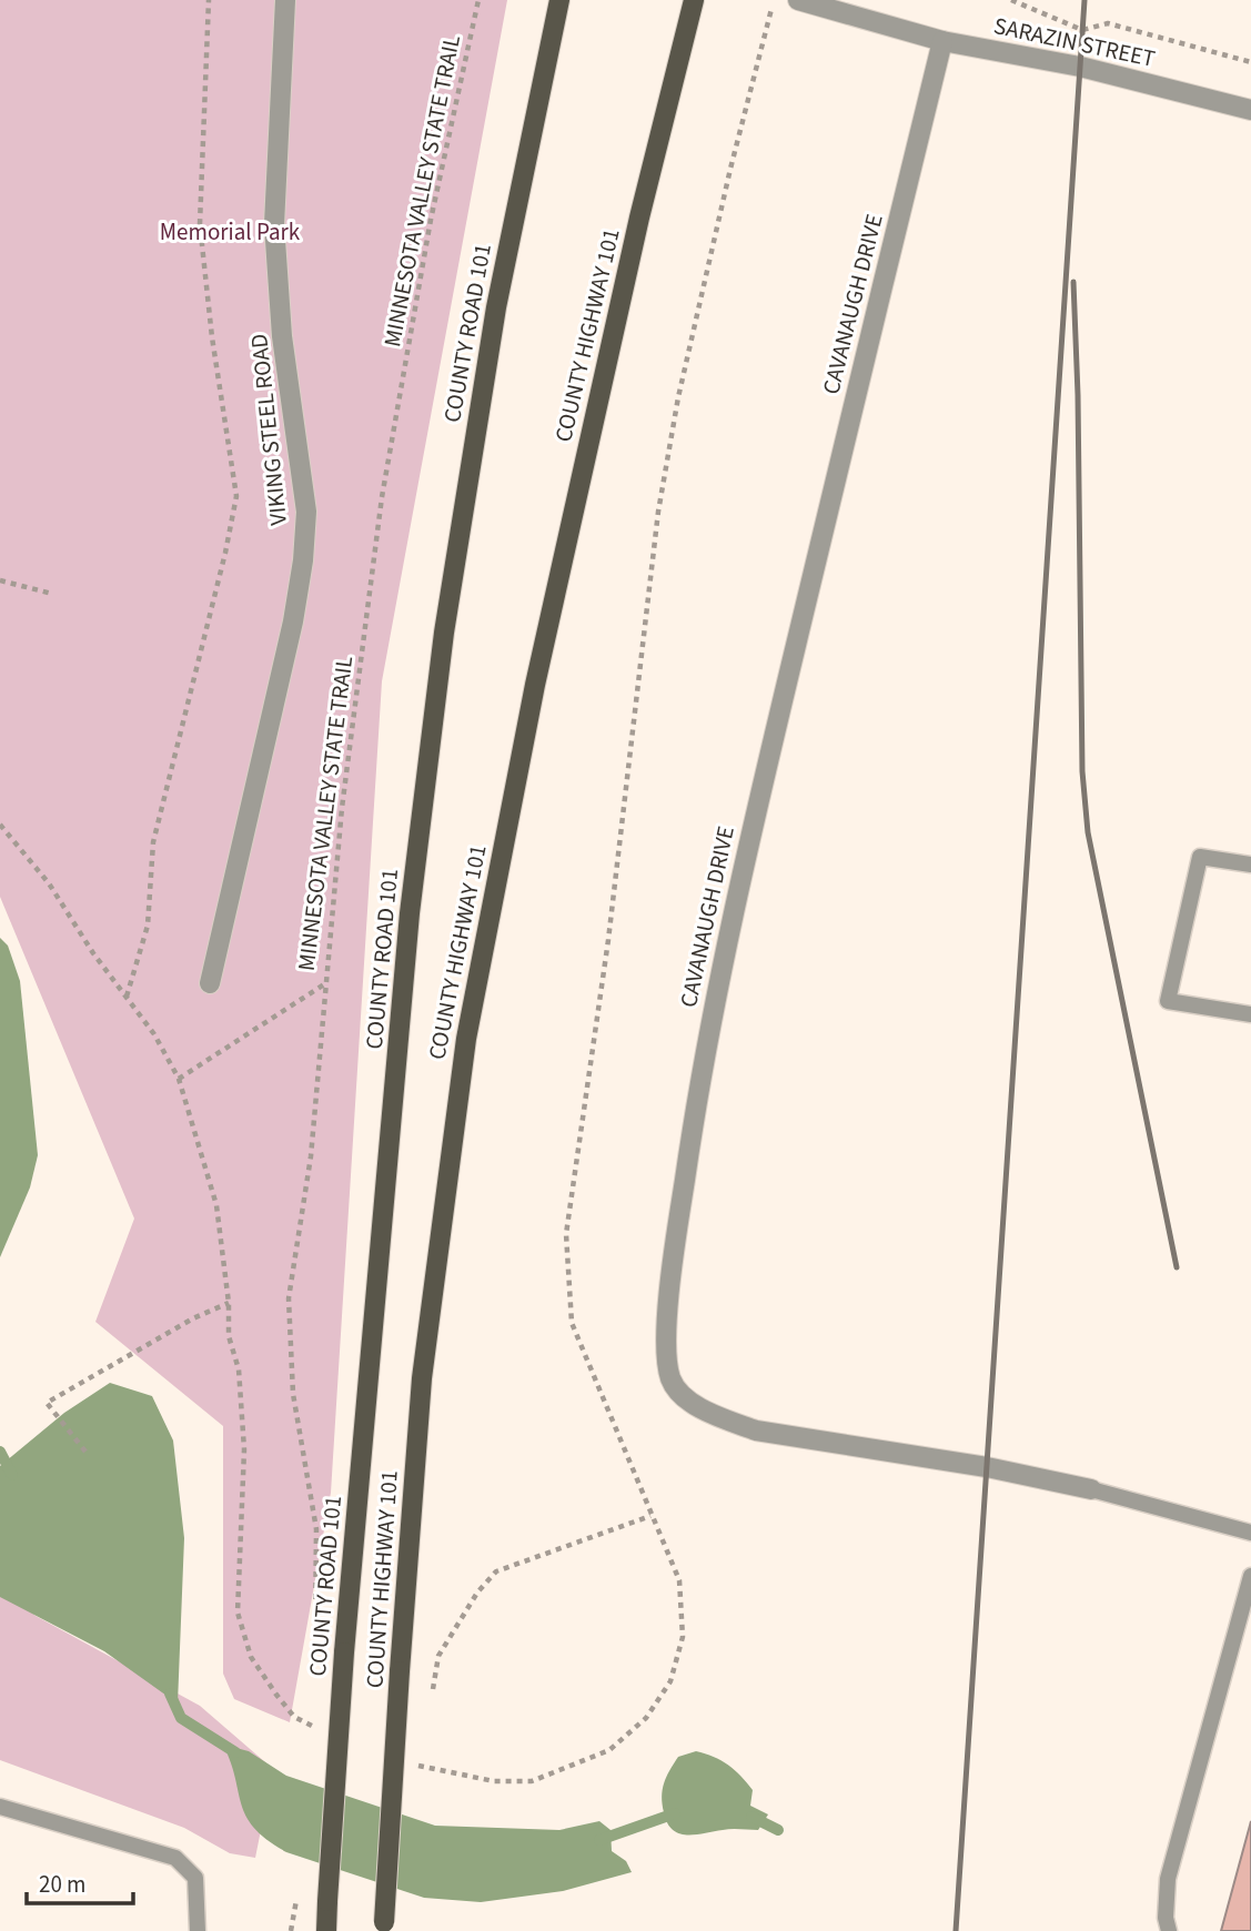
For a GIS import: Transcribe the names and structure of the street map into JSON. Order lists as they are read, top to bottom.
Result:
{
  "streets": {
    "main road": ["COUNTY ROAD 101", "COUNTY HIGHWAY 101"],
    "street": ["SARAZIN STREET", "CAVANAUGH DRIVE", "VIKING STEEL ROAD"],
    "path": ["MINNESOTA VALLEY STATE TRAIL"]
  },
  "crossings": [
    ["SARAZIN STREET", "CAVANAUGH DRIVE"]
  ],
  "parks": ["Memorial Park"],
  "scale_bar": "20 m"
}
